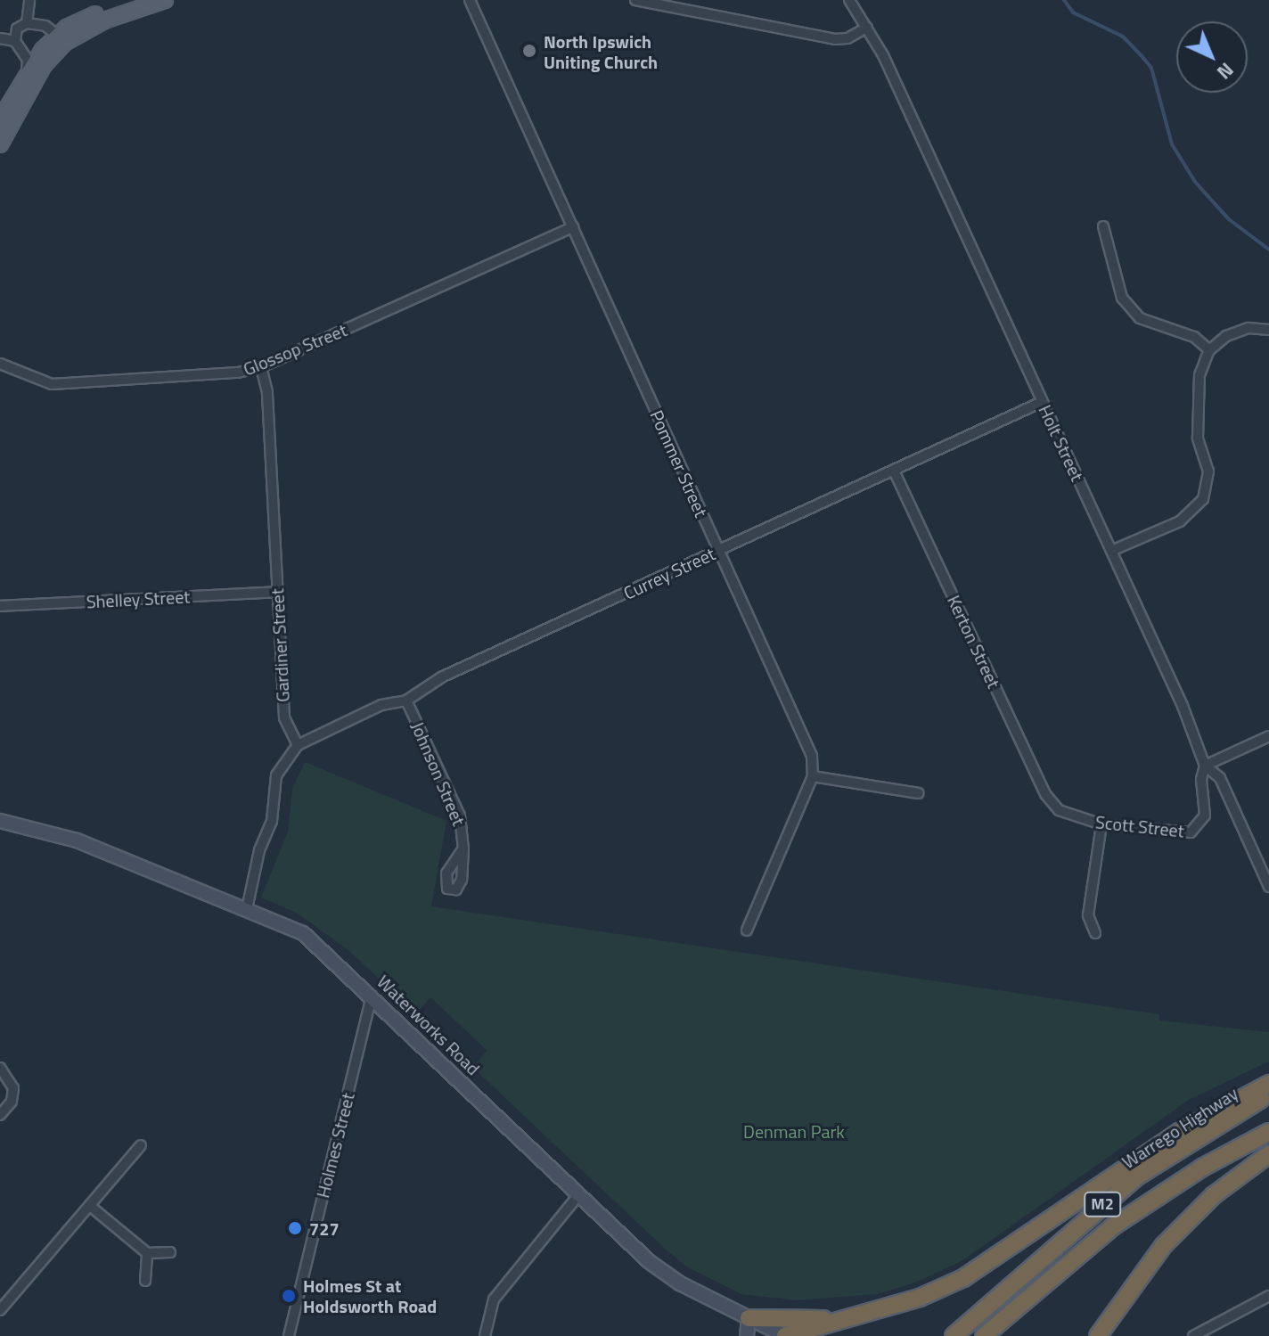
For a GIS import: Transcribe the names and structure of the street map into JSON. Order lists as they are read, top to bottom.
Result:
{
  "streets": {
    "highway": ["Warrego Highway", "M2"],
    "main road": ["Waterworks Road"],
    "street": [
      "Glossop Street",
      "Holt Street",
      "Pommer Street",
      "Currey Street",
      "Shelley Street",
      "Kerton Street",
      "Gardiner Street",
      "Johnson Street",
      "Scott Street",
      "Holmes Street"
    ]
  },
  "crossings": [
    ["Glossop Street", "Pommer Street"],
    ["Glossop Street", "Gardiner Street"],
    ["Holt Street", "Currey Street"],
    ["Holt Street", "Scott Street"],
    ["Pommer Street", "Currey Street"],
    ["Currey Street", "Kerton Street"],
    ["Currey Street", "Gardiner Street"],
    ["Currey Street", "Johnson Street"],
    ["Shelley Street", "Gardiner Street"],
    ["Kerton Street", "Scott Street"],
    ["Waterworks Road", "Holmes Street"]
  ],
  "parks": ["Denman Park"],
  "places": ["North Ipswich Uniting Church", "727", "Holmes St at Holdsworth Road"],
  "north": "bottom right"
}
